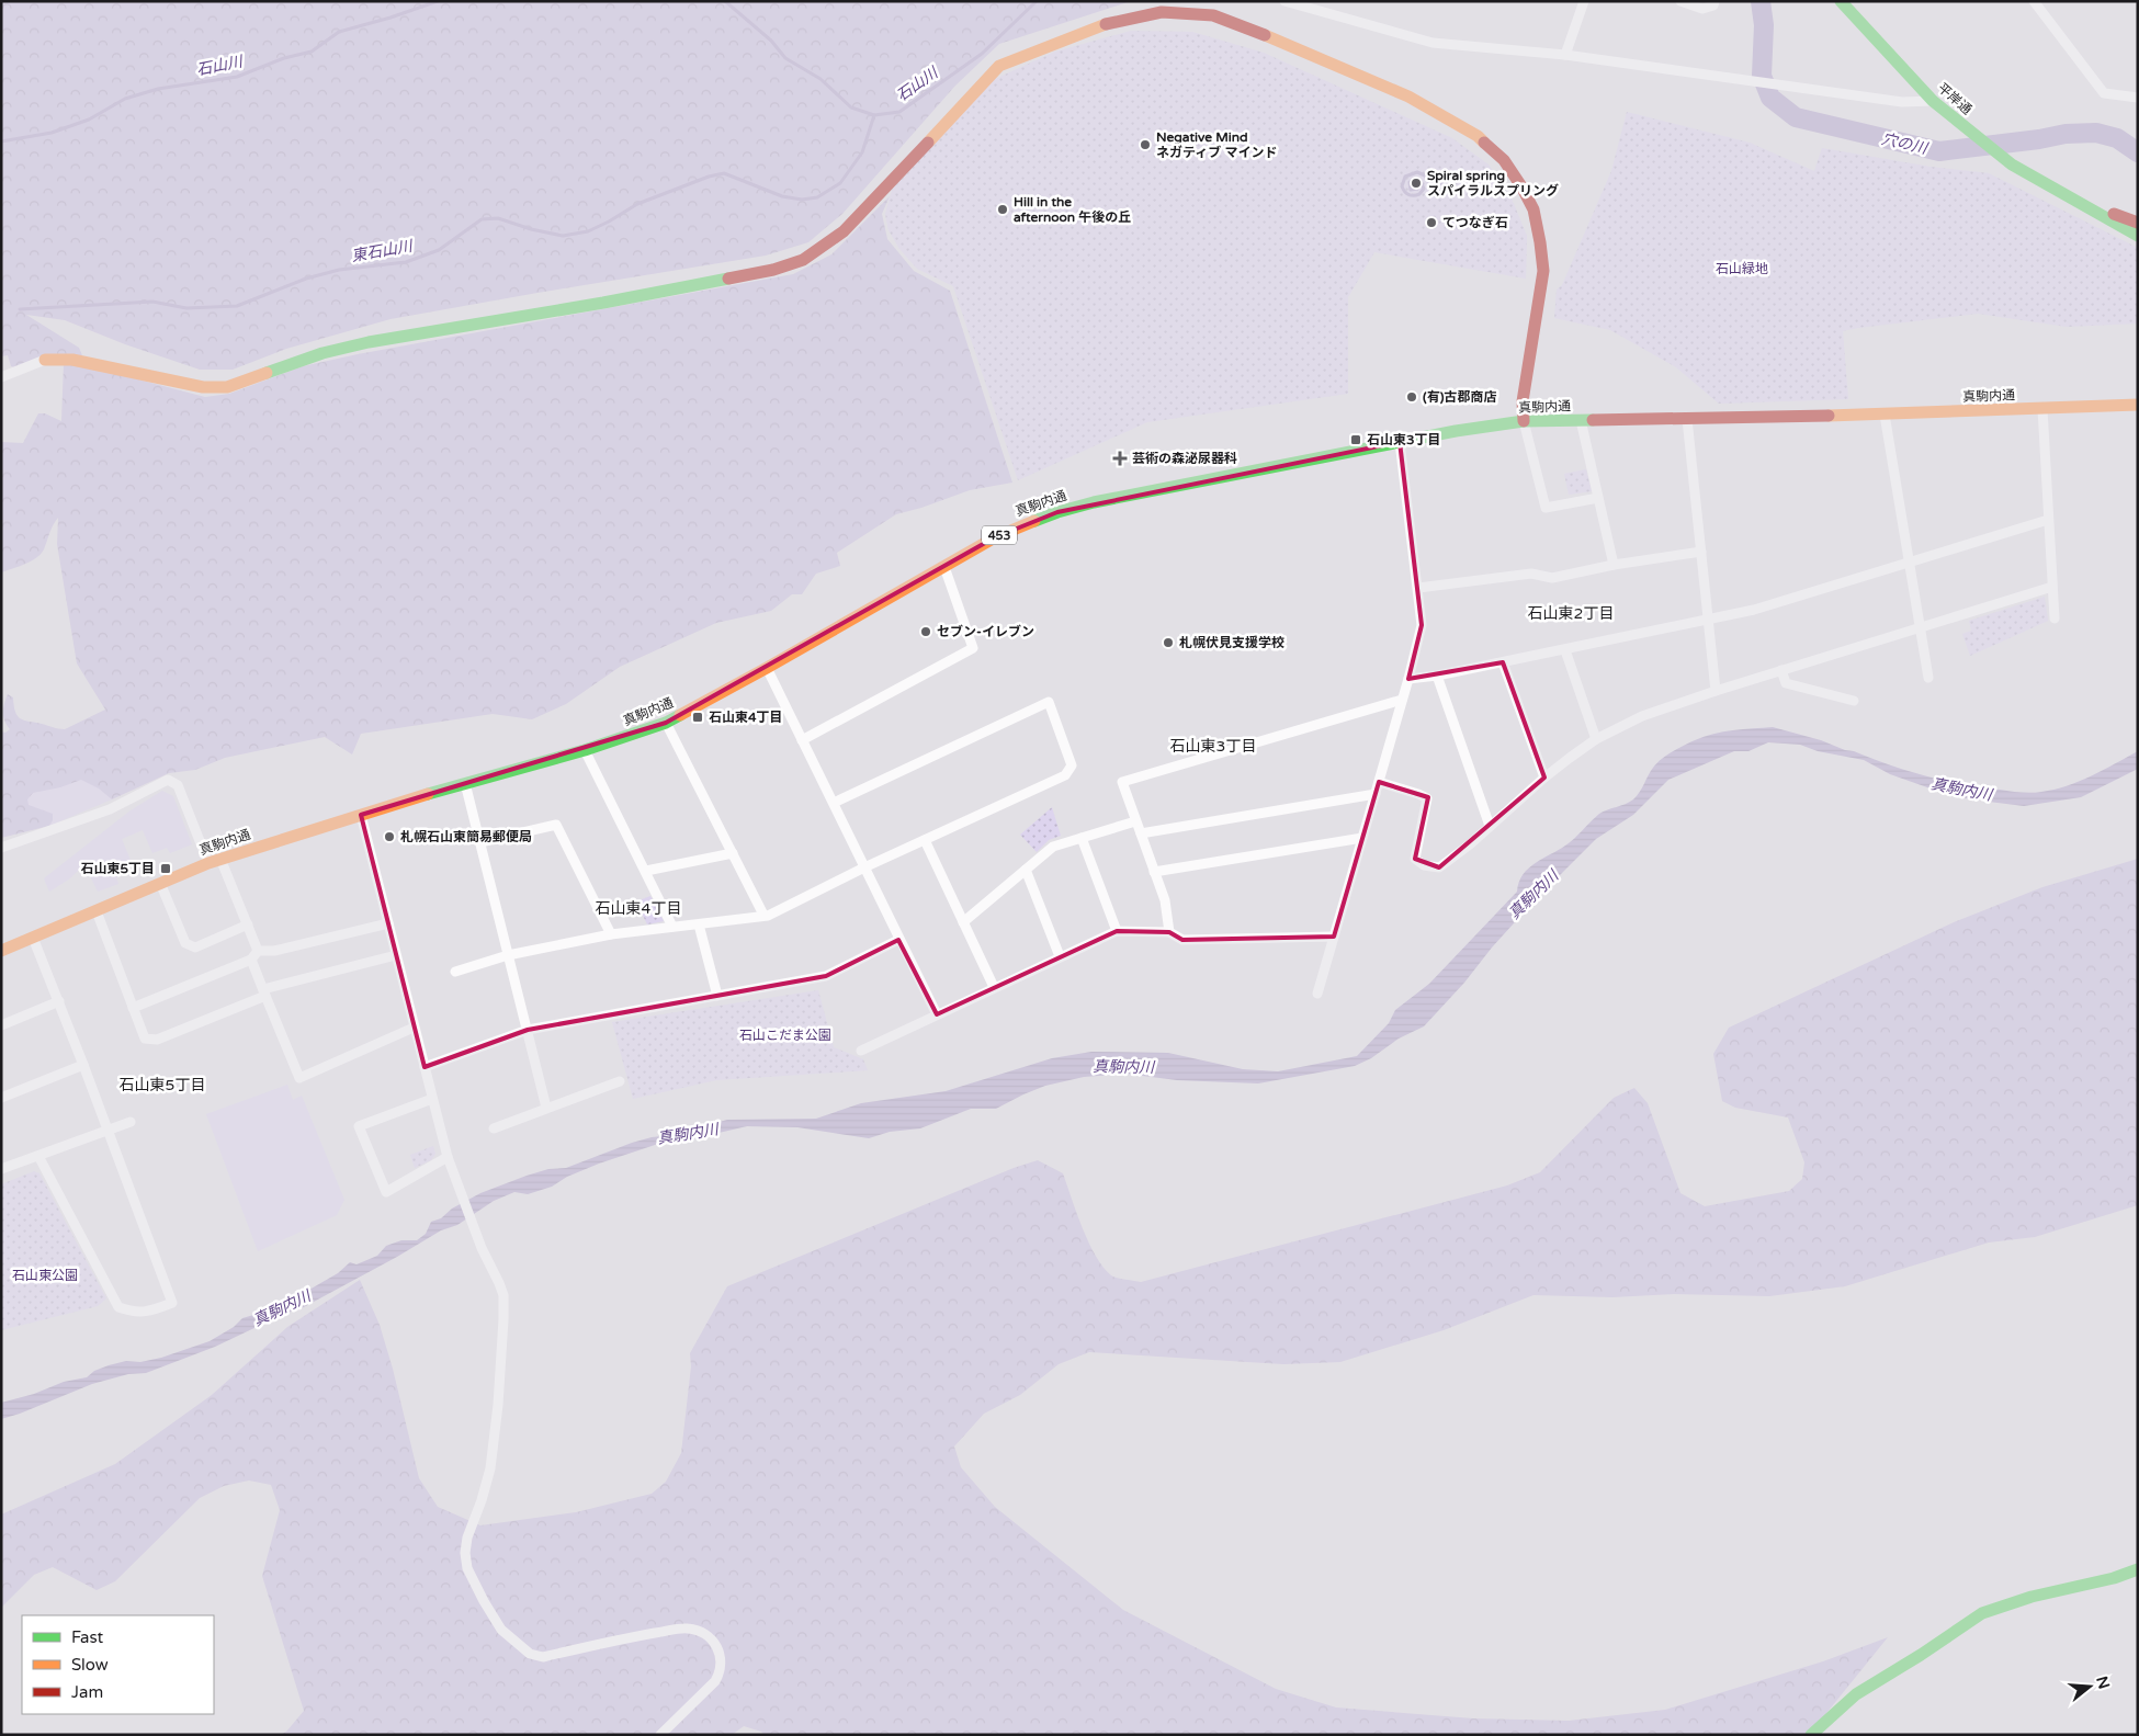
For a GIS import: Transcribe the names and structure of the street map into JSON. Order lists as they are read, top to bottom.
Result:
{
  "streets": {
    "main road": ["平岸通", "真駒内通", "453"]
  },
  "districts": [
    "石山東2丁目",
    "石山東3丁目",
    "石山東4丁目",
    "石山東5丁目"
  ],
  "water": [
    "石山川",
    "穴の川",
    "東石山川",
    "真駒内川"
  ],
  "parks": ["石山緑地", "石山こだま公園", "石山東公園"],
  "places": {
    "other": [
      "Negative Mind ネガティブ マインド",
      "Spiral spring スパイラルスプリング",
      "Hill in the afternoon 午後の丘",
      "てつなぎ石",
      "(有)古郡商店",
      "セブン-イレブン",
      "札幌伏見支援学校",
      "札幌石山東簡易郵便局"
    ],
    "transit": ["石山東3丁目", "石山東4丁目", "石山東5丁目"],
    "health": ["芸術の森泌尿器科"]
  },
  "legend": ["Fast", "Slow", "Jam"],
  "north": "right"
}
